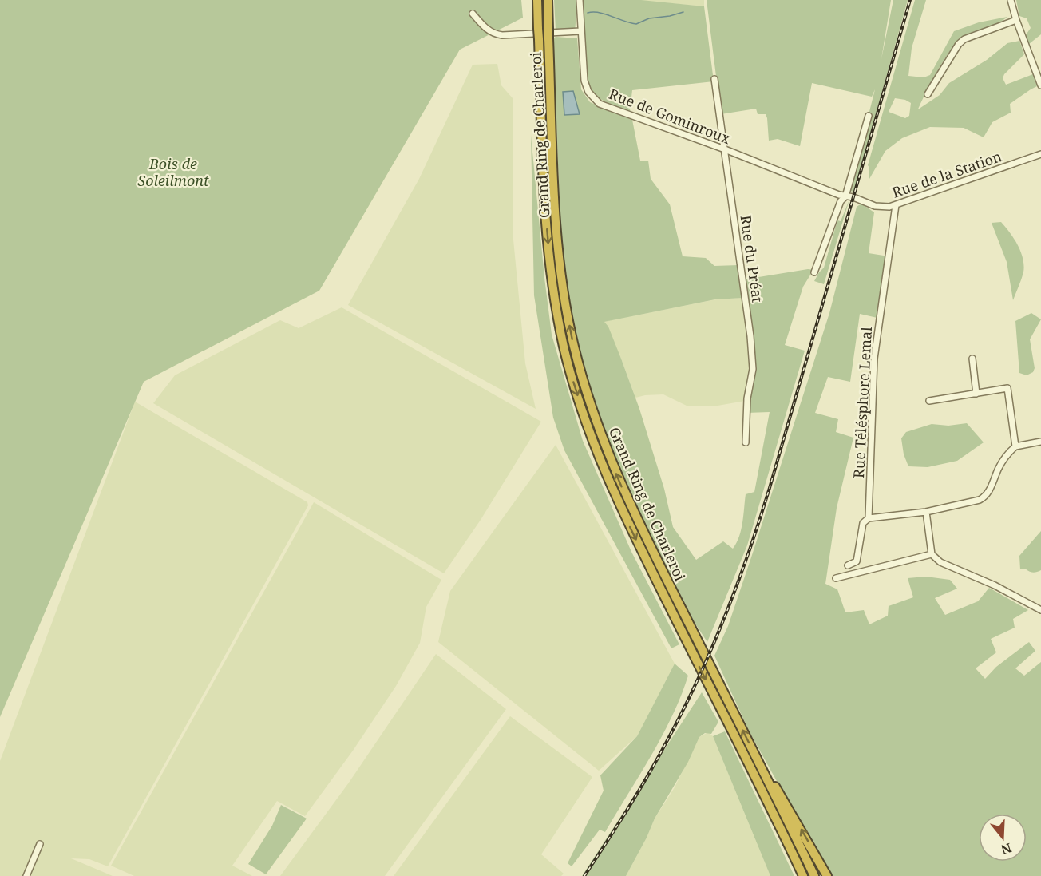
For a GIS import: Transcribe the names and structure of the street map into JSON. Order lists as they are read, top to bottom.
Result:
{
  "streets": {
    "highway": ["Grand Ring de Charleroi"],
    "street": [
      "Rue de Gominroux",
      "Rue de la Station",
      "Rue du Préat",
      "Rue Télésphore Lemal"
    ]
  },
  "crossings": [
    ["Rue de Gominroux", "Rue de la Station"],
    ["Rue de Gominroux", "Rue du Préat"],
    ["Rue de la Station", "Rue Télésphore Lemal"]
  ],
  "parks": ["Bois de Soleilmont"],
  "north": "bottom"
}
